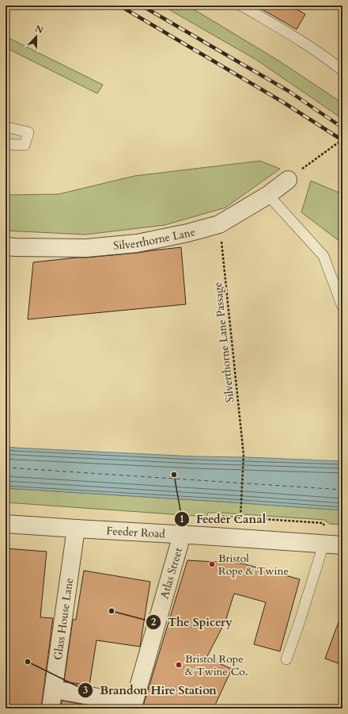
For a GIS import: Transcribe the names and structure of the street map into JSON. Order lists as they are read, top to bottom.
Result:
{
  "streets": {
    "street": [
      "Silverthorne Lane",
      "Feeder Road",
      "Atlas Street",
      "Glass House Lane"
    ],
    "path": ["Silverthorne Lane Passage"]
  },
  "crossings": [
    ["Feeder Road", "Atlas Street"],
    ["Feeder Road", "Glass House Lane"],
    ["Atlas Street", "Glass House Lane"]
  ],
  "places": [
    "Feeder Canal",
    "Bristol Rope & Twine",
    "The Spicery",
    "Brandon Hire Station",
    "Bristol Rope & Twine Co."
  ],
  "north": "top"
}
